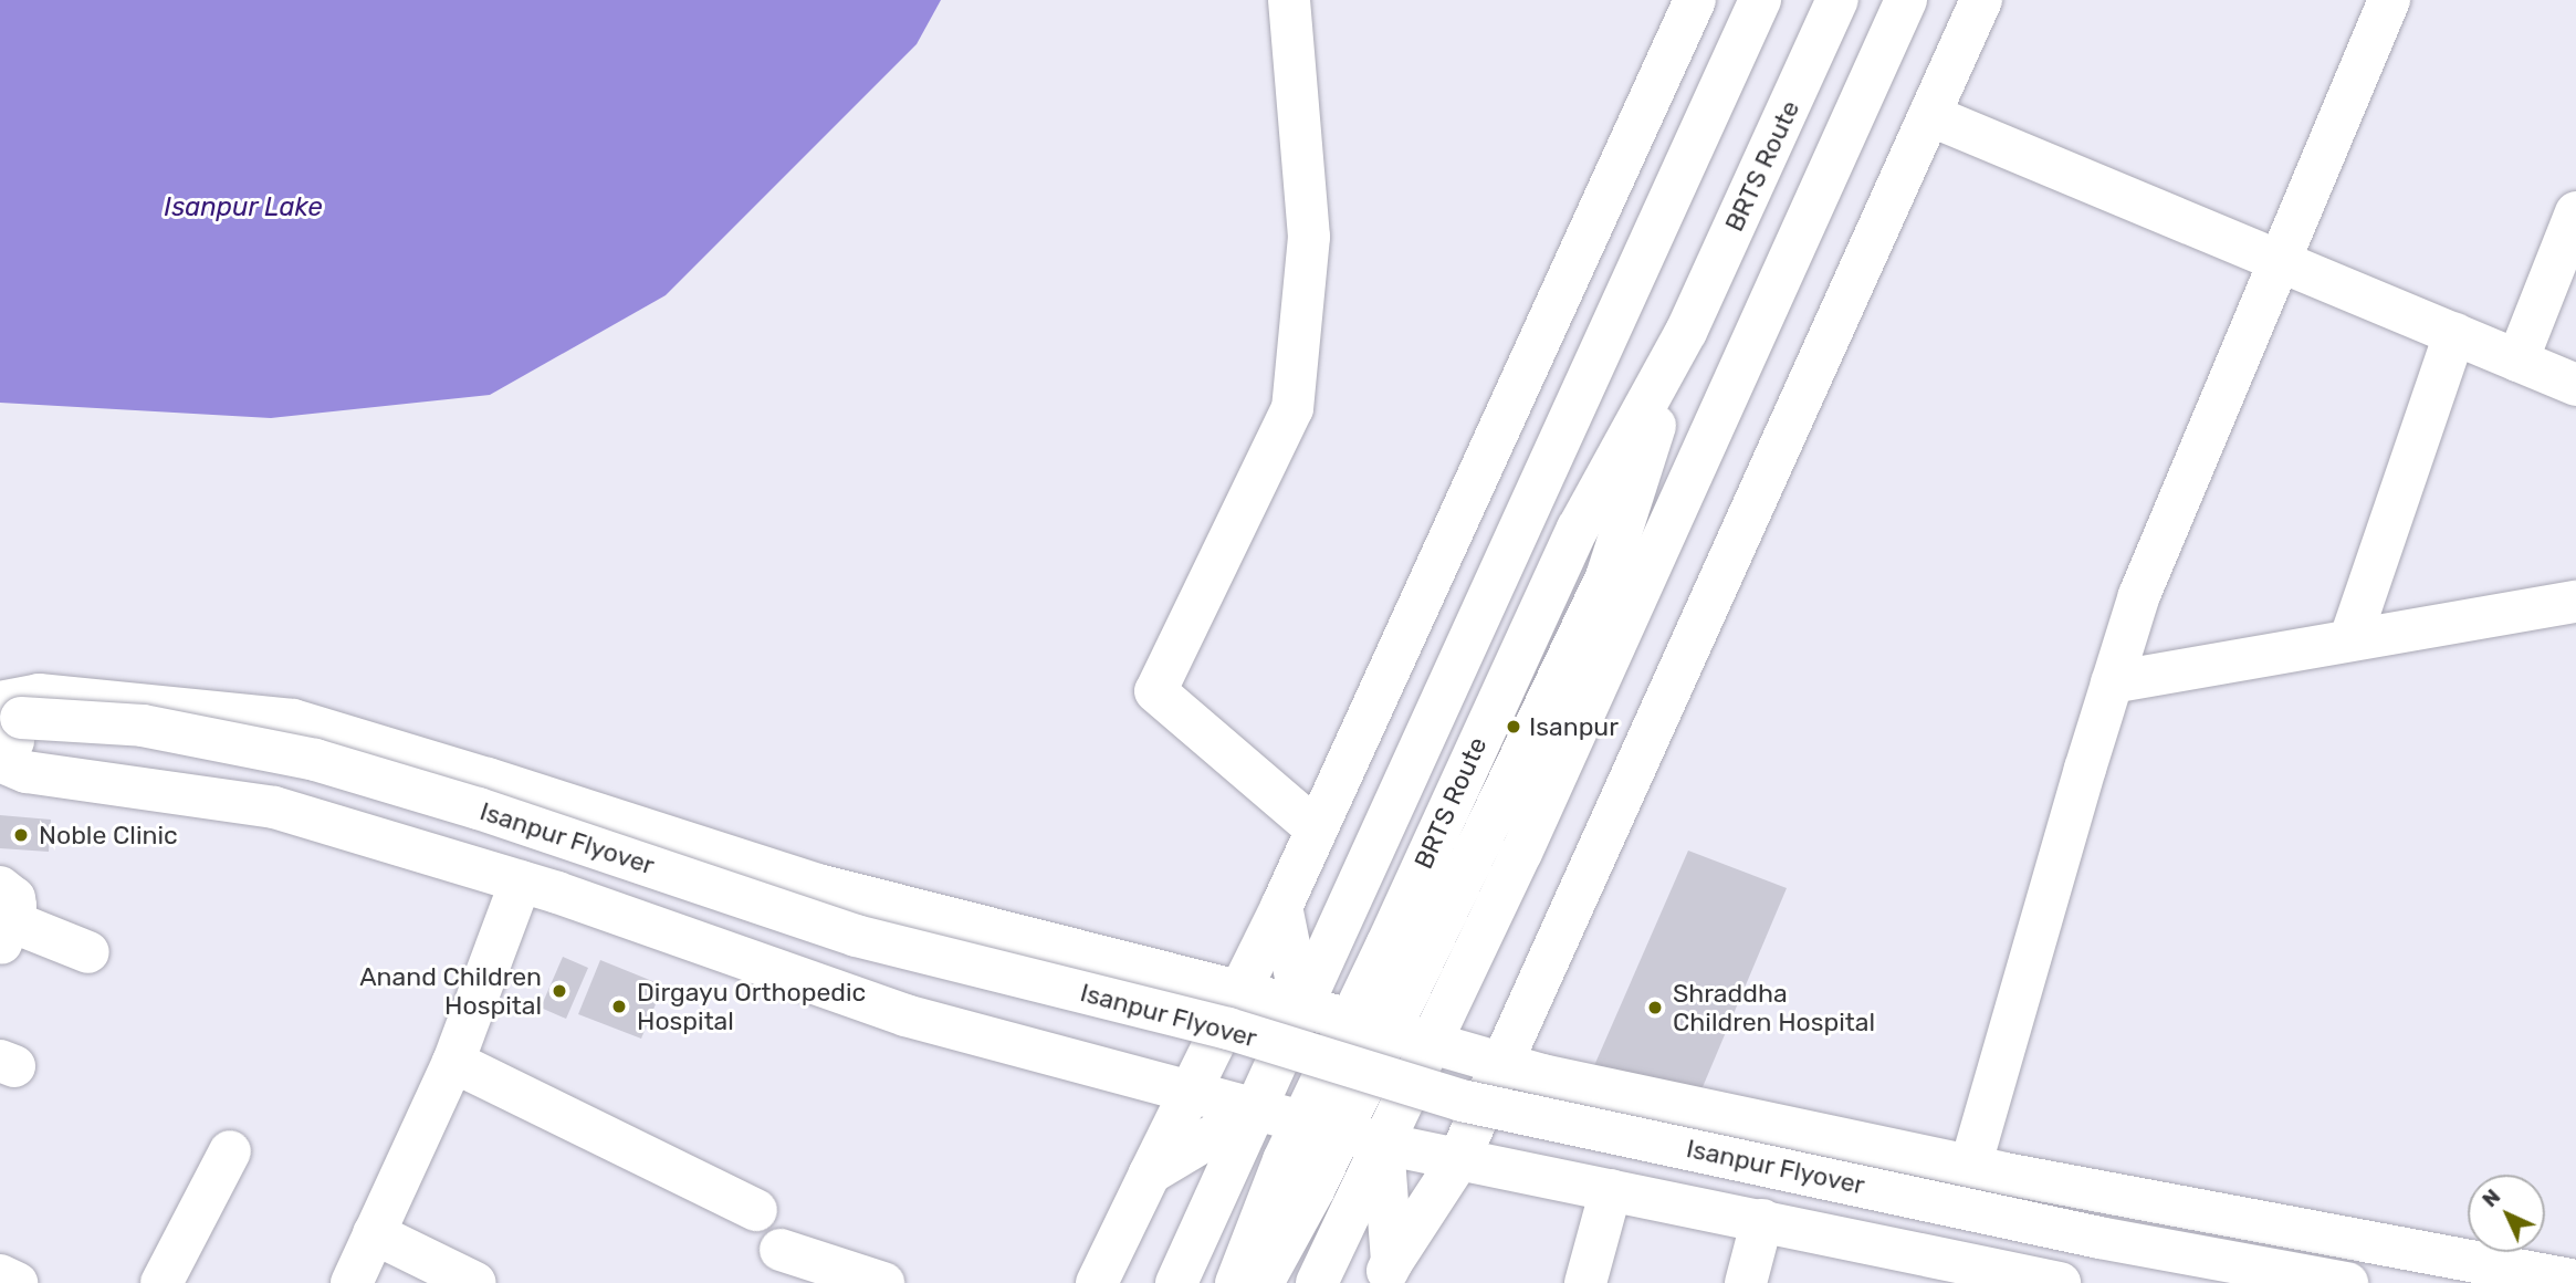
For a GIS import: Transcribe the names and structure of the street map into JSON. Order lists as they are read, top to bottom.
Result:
{
  "streets": {
    "street": ["BRTS Route", "Isanpur Flyover"]
  },
  "water": ["Isanpur Lake"],
  "places": [
    "Isanpur",
    "Noble Clinic",
    "Anand Children Hospital",
    "Dirgayu Orthopedic Hospital",
    "Shraddha Children Hospital"
  ],
  "north": "top left"
}
